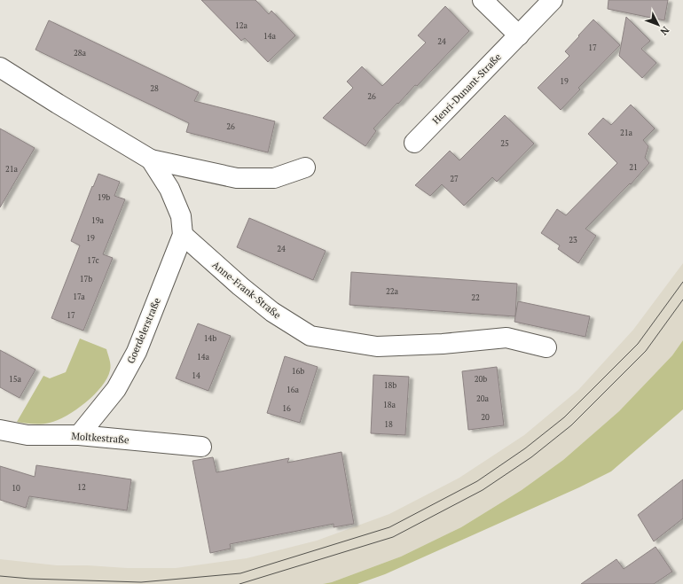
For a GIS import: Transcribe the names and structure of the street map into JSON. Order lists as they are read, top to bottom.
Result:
{
  "streets": {
    "street": [
      "Henri-Dunant-Straße",
      "Anne-Frank-Straße",
      "Goerdelerstraße",
      "Moltkestraße"
    ]
  },
  "crossings": [
    ["Anne-Frank-Straße", "Goerdelerstraße"],
    ["Goerdelerstraße", "Moltkestraße"]
  ],
  "house_numbers": [
    "12a",
    "14a",
    "24",
    "17",
    "28a",
    "19",
    "28",
    "26",
    "26",
    "21a",
    "25",
    "21",
    "21a",
    "27",
    "19b",
    "19a",
    "19",
    "23",
    "24",
    "17c",
    "17b",
    "22a",
    "17a",
    "22",
    "17",
    "14b",
    "14a",
    "16b",
    "14",
    "15a",
    "20b",
    "18b",
    "16a",
    "20a",
    "18a",
    "16",
    "20",
    "18",
    "12",
    "10"
  ],
  "north": "bottom right"
}
